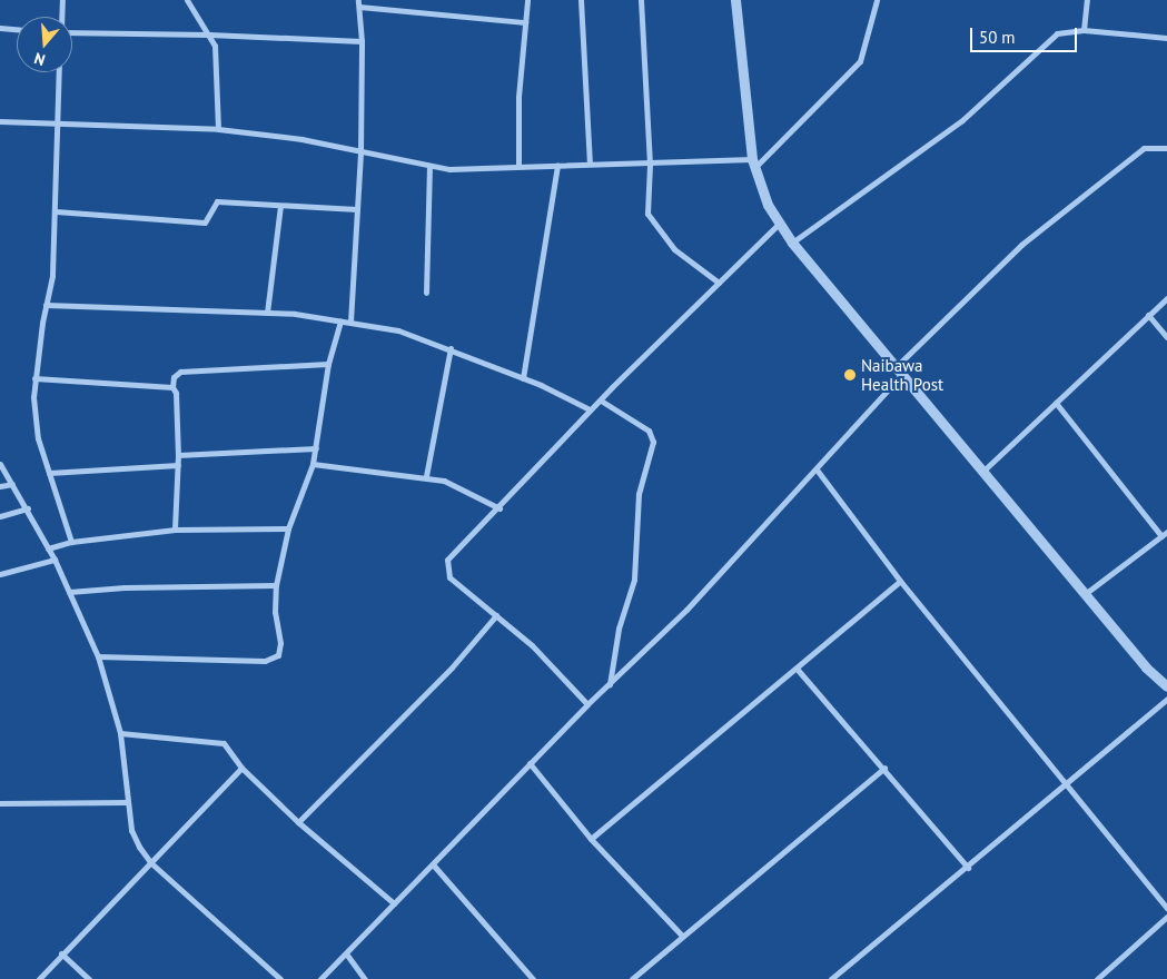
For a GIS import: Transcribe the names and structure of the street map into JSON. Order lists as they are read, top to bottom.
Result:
{
  "places": ["Naibawa Health Post"],
  "scale_bar": "50 m",
  "north": "bottom"
}
